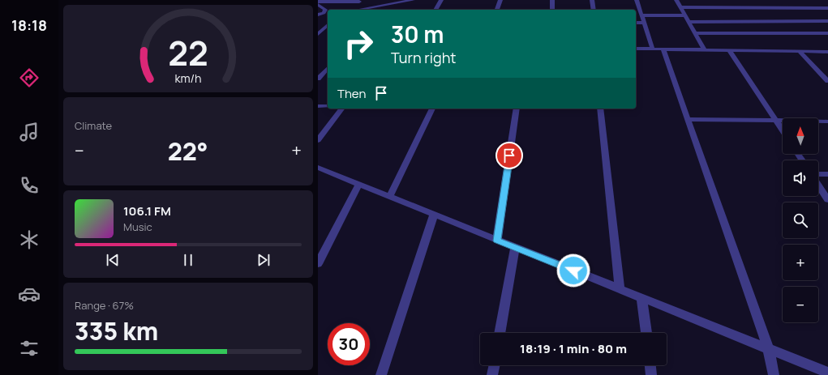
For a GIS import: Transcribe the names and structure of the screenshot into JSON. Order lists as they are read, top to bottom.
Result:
{
  "north": "top",
  "page": {
    "tabs": "18:18",
    "turn": ["30 m", "Turn right"],
    "then": "Then",
    "tile": [
      "Climate",
      ["Range · 67%", "335 km"]
    ],
    "map_buttons": ["+", "−"],
    "heat": ["−", "22°", "+"],
    "song": ["106.1 FM", "Music"],
    "limit": "30",
    "trip": "18:19 · 1 min · 80 m",
    "gauge": ["22", "km/h"]
  }
}
